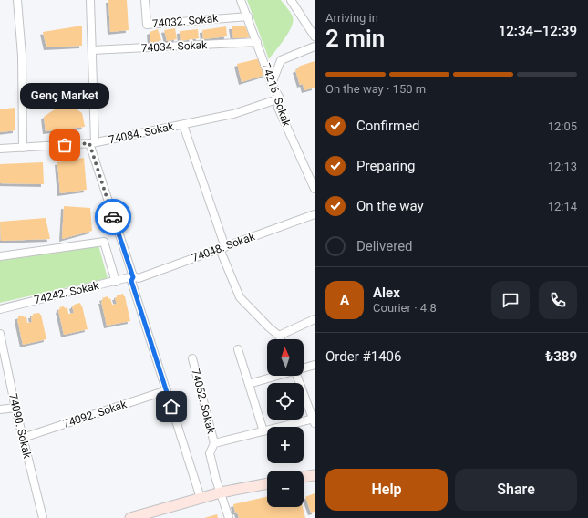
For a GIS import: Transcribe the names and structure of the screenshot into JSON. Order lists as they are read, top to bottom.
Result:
{
  "streets": {
    "street": [
      "74032. Sokak",
      "74034. Sokak",
      "74216. Sokak",
      "74084. Sokak",
      "74048. Sokak",
      "74242. Sokak",
      "74052. Sokak",
      "74092. Sokak",
      "74090. Sokak"
    ]
  },
  "crossings": [
    ["74032. Sokak", "74216. Sokak"],
    ["74034. Sokak", "74216. Sokak"],
    ["74216. Sokak", "74084. Sokak"],
    ["74048. Sokak", "74242. Sokak"],
    ["74092. Sokak", "74090. Sokak"]
  ],
  "places": ["Genç Market"],
  "north": "top",
  "page": {
    "heading": ["2 min", "Arriving in", "12:34–12:39"],
    "panel": [
      "Alex",
      "Courier · 4.8",
      "Order #1406",
      "₺389"
    ],
    "bar": "On the way · 150 m",
    "bubble": "Genç Market",
    "list": [
      ["Confirmed", "12:05"],
      ["Preparing", "12:13"],
      ["On the way", "12:14"],
      "Delivered"
    ],
    "round": "A",
    "map_buttons": ["+", "−"],
    "buttons": ["Help", "Share"]
  }
}
